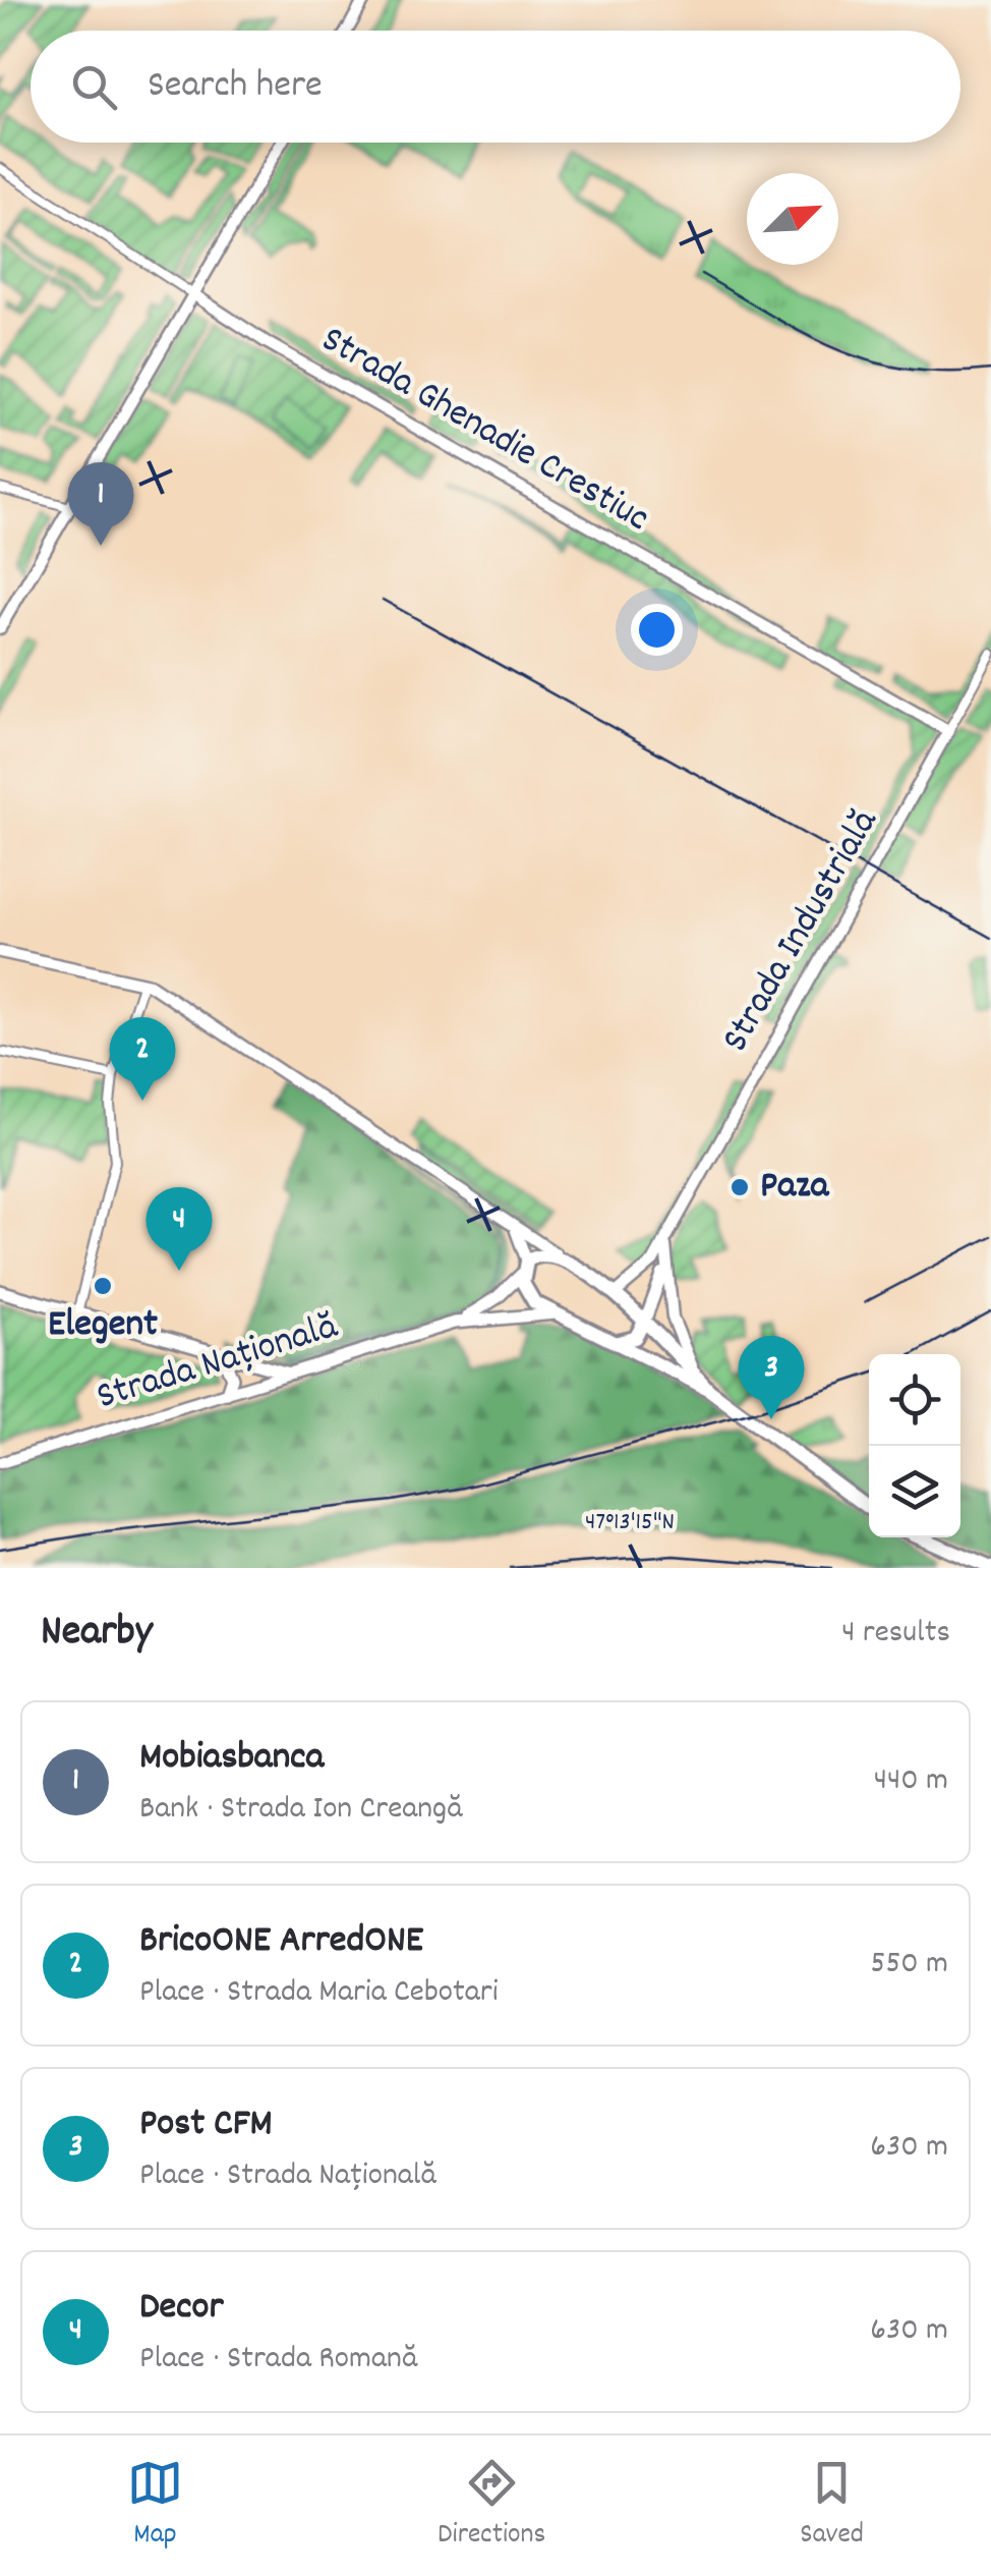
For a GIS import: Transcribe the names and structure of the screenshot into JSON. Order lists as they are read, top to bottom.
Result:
{
  "streets": {
    "main road": ["Strada Națională"],
    "street": ["Strada Ghenadie Crestiuc", "Strada Industrială"]
  },
  "crossings": [
    ["Strada Ghenadie Crestiuc", "Strada Industrială"]
  ],
  "places": ["Paza", "Elegent"],
  "north": "top right",
  "page": {
    "search": "Search here",
    "pins": [
      "1",
      "2",
      "4",
      "3"
    ],
    "heading": ["Nearby", "4 results"],
    "list": [
      {
        "mark": "1",
        "name": "Mobiasbanca",
        "note": "Bank · Strada Ion Creangă",
        "value": "440 m"
      },
      {
        "mark": "2",
        "name": "BricoONE ArredONE",
        "note": "Place · Strada Maria Cebotari",
        "value": "550 m"
      },
      {
        "mark": "3",
        "name": "Post CFM",
        "note": "Place · Strada Națională",
        "value": "630 m"
      },
      {
        "mark": "4",
        "name": "Decor",
        "note": "Place · Strada Romană",
        "value": "630 m"
      }
    ],
    "nav": ["Map", "Directions", "Saved"]
  },
  "coordinates": ["47°13'15\"N"]
}
